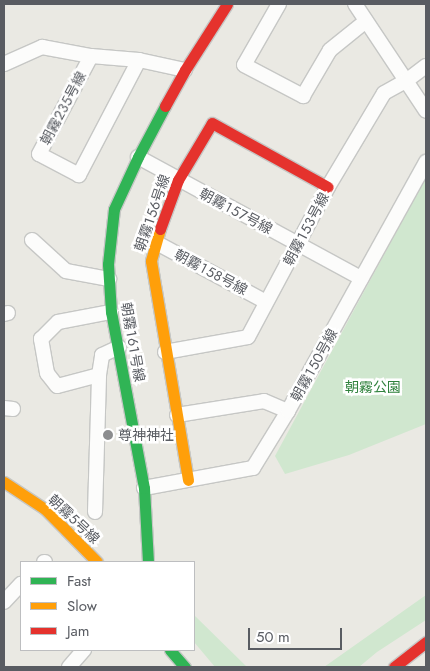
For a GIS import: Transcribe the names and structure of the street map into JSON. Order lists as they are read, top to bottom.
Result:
{
  "streets": {
    "street": [
      "朝霧２３５号線",
      "朝霧１５７号線",
      "朝霧１５６号線",
      "朝霧１５３号線",
      "朝霧１５８号線",
      "朝霧１６１号線",
      "朝霧１５０号線",
      "朝霧５号線"
    ]
  },
  "crossings": [
    ["朝霧２３５号線", "朝霧１６１号線"],
    ["朝霧１５７号線", "朝霧１５６号線"],
    ["朝霧１５７号線", "朝霧１５３号線"],
    ["朝霧１５７号線", "朝霧１６１号線"],
    ["朝霧１５７号線", "朝霧１５０号線"],
    ["朝霧１５６号線", "朝霧１５３号線"],
    ["朝霧１５６号線", "朝霧１５８号線"],
    ["朝霧１５６号線", "朝霧１５０号線"],
    ["朝霧１５３号線", "朝霧１５８号線"],
    ["朝霧１６１号線", "朝霧１５０号線"]
  ],
  "parks": ["朝霧公園"],
  "places": ["尊神神社"],
  "legend": ["Fast", "Slow", "Jam"],
  "scale_bar": "50 m"
}
